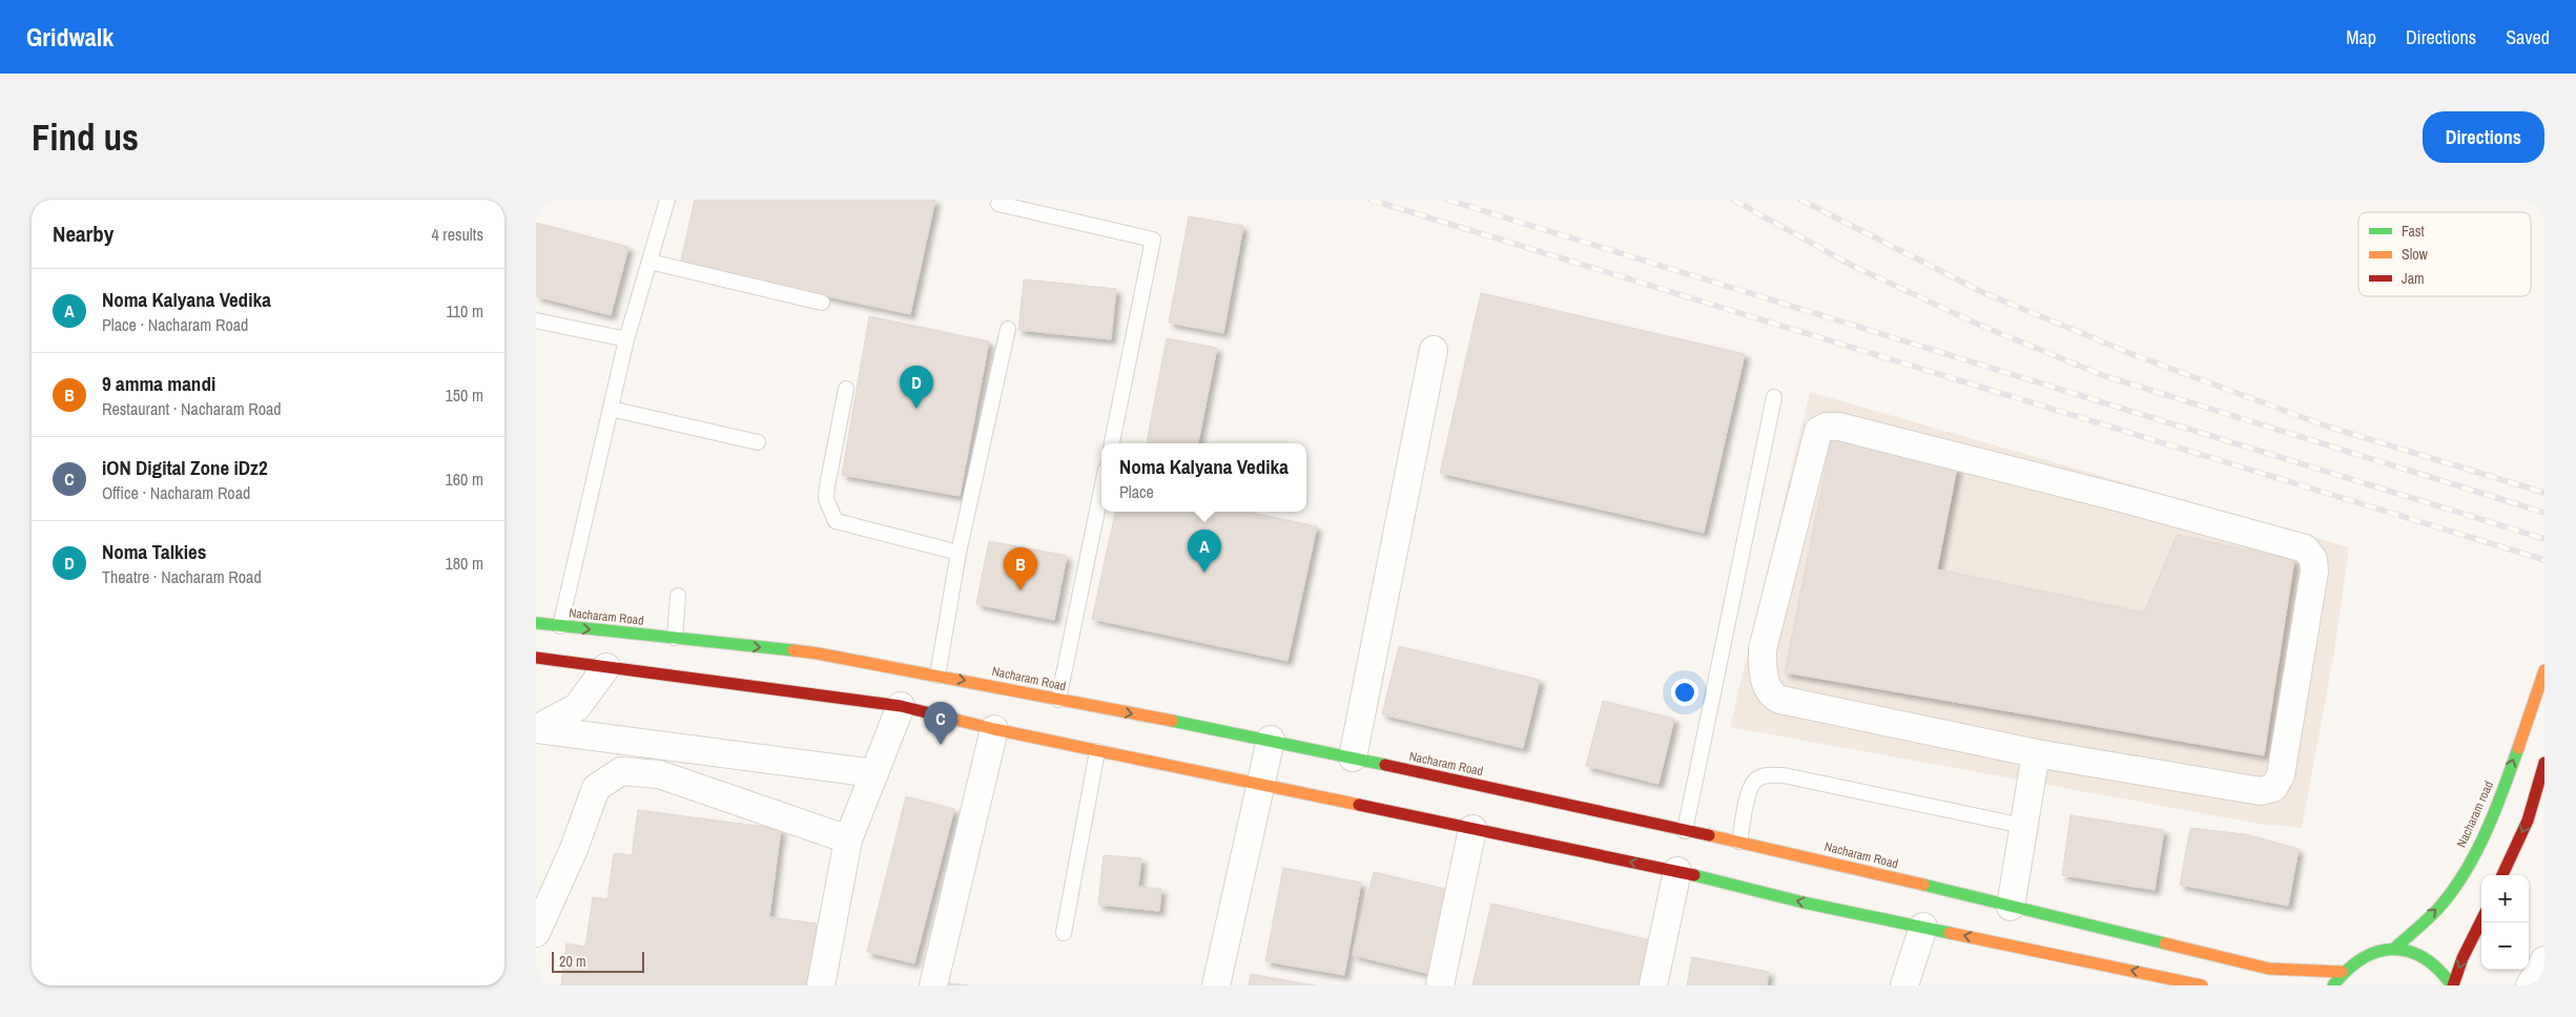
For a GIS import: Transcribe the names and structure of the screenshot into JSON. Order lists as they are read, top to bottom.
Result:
{
  "streets": {
    "main road": ["Nacharam Road", "Nacharam road"]
  },
  "legend": ["Fast", "Slow", "Jam"],
  "scale_bar": "20 m",
  "page": {
    "header": "Gridwalk",
    "nav": ["Map", "Directions", "Saved"],
    "buttons": "Directions",
    "title": "Find us",
    "heading": ["Nearby", "4 results"],
    "list": [
      {
        "mark": "A",
        "name": "Noma Kalyana Vedika",
        "note": "Place · Nacharam Road",
        "value": "110 m"
      },
      {
        "mark": "B",
        "name": "9 amma mandi",
        "note": "Restaurant · Nacharam Road",
        "value": "150 m"
      },
      {
        "mark": "C",
        "name": "iON Digital Zone iDz2",
        "note": "Office · Nacharam Road",
        "value": "160 m"
      },
      {
        "mark": "D",
        "name": "Noma Talkies",
        "note": "Theatre · Nacharam Road",
        "value": "180 m"
      }
    ],
    "pins": [
      "D",
      "A",
      "B",
      "C"
    ],
    "popup": ["Noma Kalyana Vedika", "Place"],
    "map_buttons": ["+", "−"],
    "scale": "20 m"
  }
}
